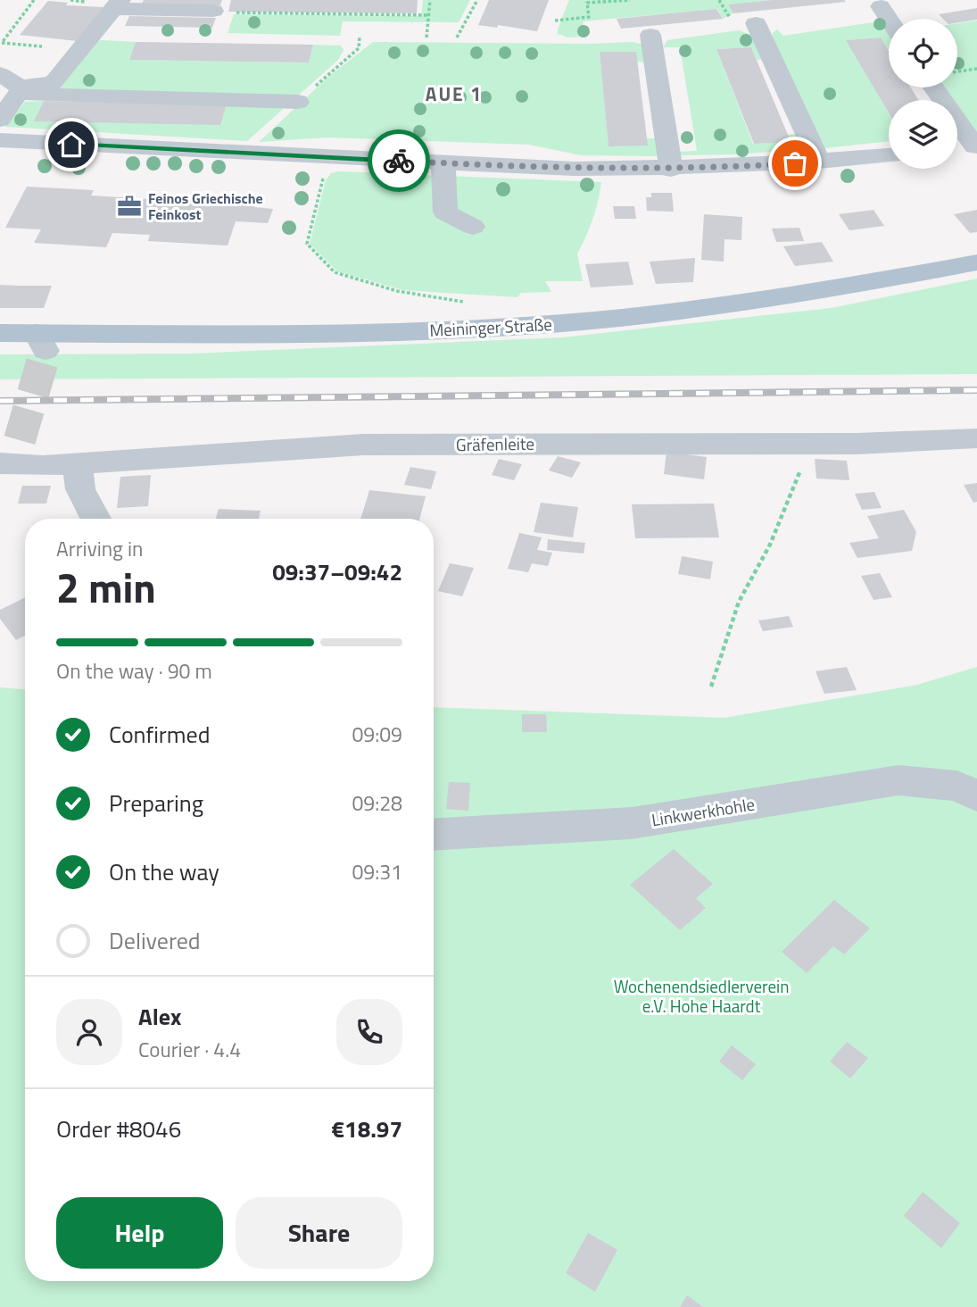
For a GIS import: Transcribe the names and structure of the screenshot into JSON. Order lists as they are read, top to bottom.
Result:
{
  "streets": {
    "main road": ["Meininger Straße"],
    "street": ["Gräfenleite", "Linkwerkhohle"]
  },
  "districts": ["AUE 1"],
  "parks": ["Wochenendsiedlerverein e.V. Hohe Haardt"],
  "places": {
    "office": ["Feinos Griechische Feinkost"]
  },
  "page": {
    "heading": ["2 min", "Arriving in", "09:37–09:42"],
    "panel": [
      "Alex",
      "Courier · 4.4",
      "Order #8046",
      "€18.97"
    ],
    "bar": "On the way · 90 m",
    "list": [
      ["Confirmed", "09:09"],
      ["Preparing", "09:28"],
      ["On the way", "09:31"],
      "Delivered"
    ],
    "buttons": ["Help", "Share"]
  }
}
